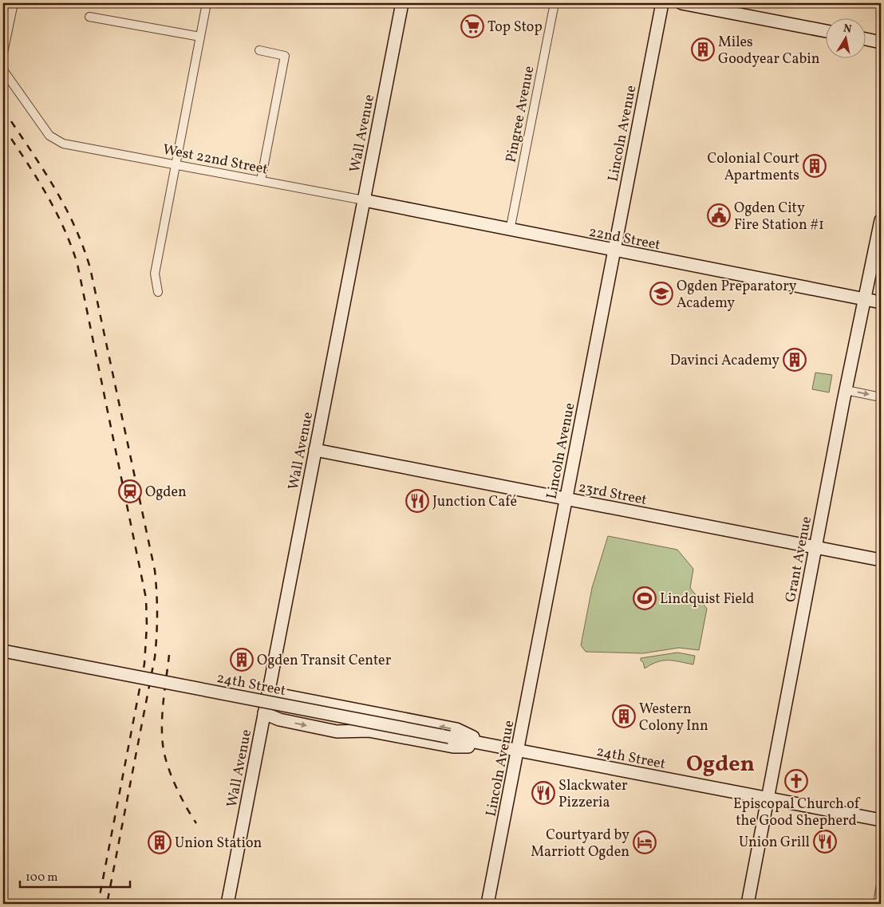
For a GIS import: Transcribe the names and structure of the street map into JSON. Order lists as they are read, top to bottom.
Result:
{
  "streets": {
    "street": [
      "Pingree Avenue",
      "Wall Avenue",
      "Lincoln Avenue",
      "West 22nd Street",
      "22nd Street",
      "23rd Street",
      "Grant Avenue",
      "24th Street"
    ]
  },
  "crossings": [
    ["Pingree Avenue", "22nd Street"],
    ["Wall Avenue", "West 22nd Street"],
    ["Wall Avenue", "22nd Street"],
    ["Wall Avenue", "23rd Street"],
    ["Wall Avenue", "24th Street"],
    ["Lincoln Avenue", "22nd Street"],
    ["Lincoln Avenue", "23rd Street"],
    ["Lincoln Avenue", "24th Street"],
    ["West 22nd Street", "22nd Street"],
    ["22nd Street", "Grant Avenue"],
    ["23rd Street", "Grant Avenue"],
    ["Grant Avenue", "24th Street"]
  ],
  "districts": ["Ogden"],
  "places": {
    "supermarket": ["Top Stop"],
    "building": [
      "Miles Goodyear Cabin",
      "Colonial Court Apartments",
      "Davinci Academy",
      "Ogden Transit Center",
      "Western Colony Inn",
      "Union Station"
    ],
    "public building": ["Ogden City Fire Station #1"],
    "school or university": ["Ogden Preparatory Academy"],
    "station": ["Ogden"],
    "restaurant": ["Junction Café", "Slackwater Pizzeria", "Union Grill"],
    "sports": ["Lindquist Field"],
    "church": ["Episcopal Church of the Good Shepherd"],
    "hotel": ["Courtyard by Marriott Ogden"]
  },
  "scale_bar": "100 m",
  "north": "top"
}
